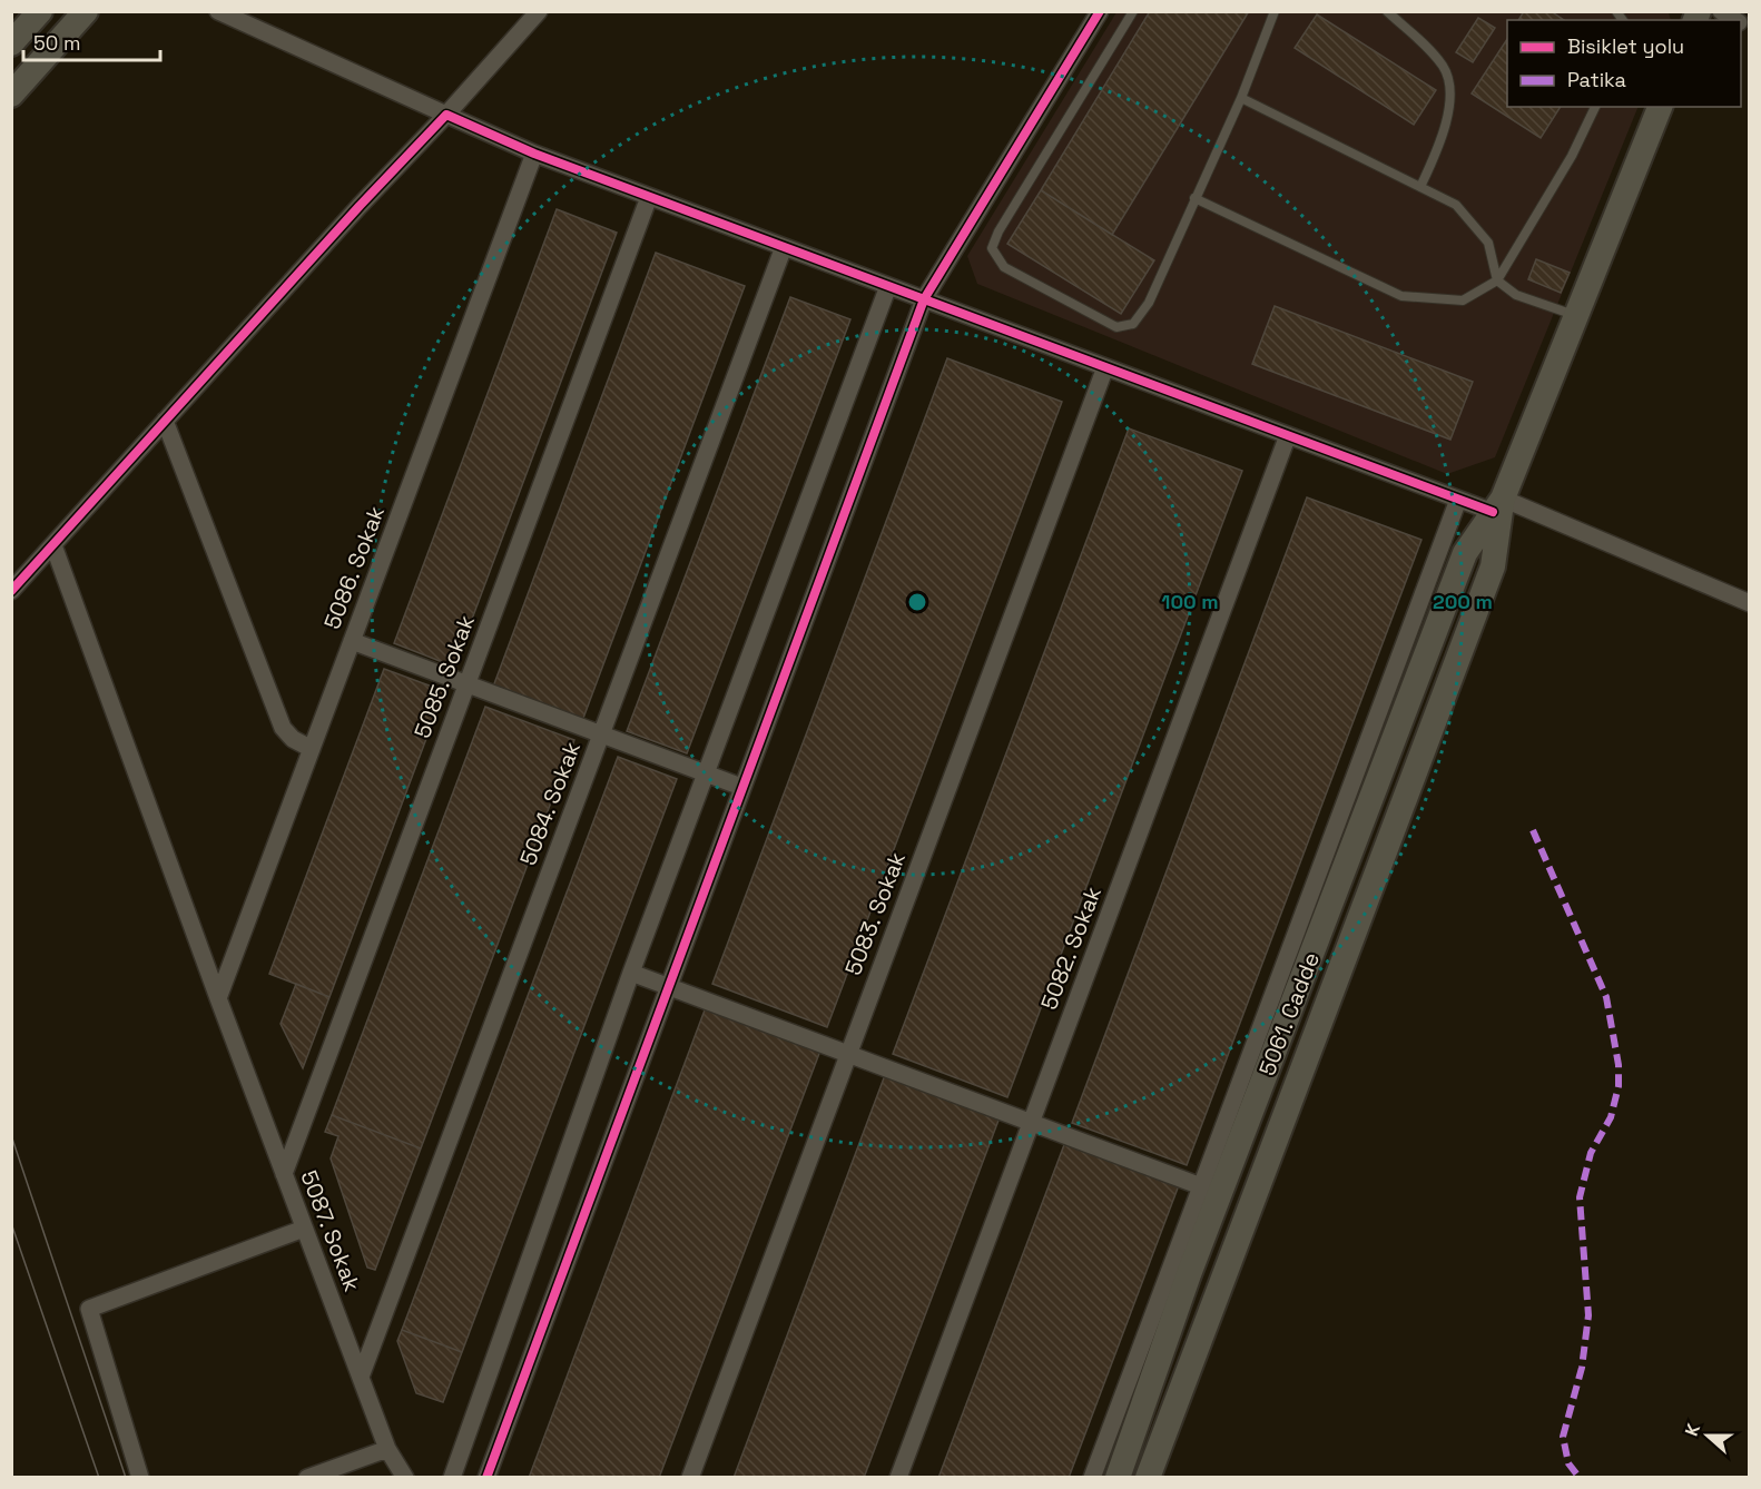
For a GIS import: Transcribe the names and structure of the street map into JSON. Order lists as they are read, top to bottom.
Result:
{
  "streets": {
    "street": [
      "5086. Sokak",
      "5085. Sokak",
      "5084. Sokak",
      "5083. Sokak",
      "5082. Sokak",
      "5061. Cadde",
      "5087. Sokak"
    ]
  },
  "crossings": [
    ["5086. Sokak", "5087. Sokak"],
    ["5085. Sokak", "5087. Sokak"],
    ["5084. Sokak", "5087. Sokak"]
  ],
  "legend": ["Bisiklet yolu", "Patika"],
  "scale_bar": "50 m",
  "north": "left",
  "rings": ["100 m", "200 m"]
}
